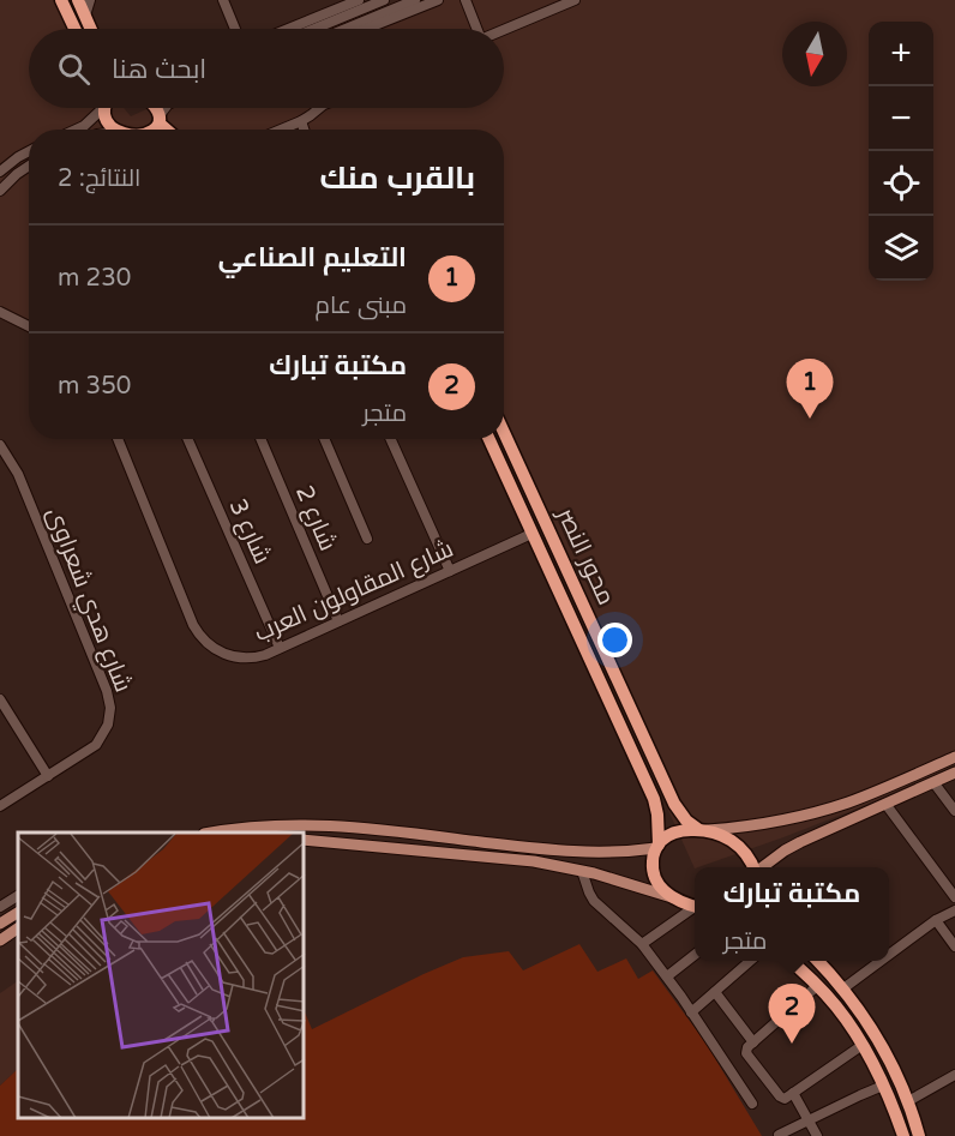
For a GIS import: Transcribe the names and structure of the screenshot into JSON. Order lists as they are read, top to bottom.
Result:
{
  "streets": {
    "highway": ["محور النصر"],
    "street": [
      "شارع 2",
      "شارع 3",
      "شارع المقاولون العرب",
      "شارع هدي شعراوى"
    ]
  },
  "crossings": [
    ["شارع 2", "شارع المقاولون العرب"],
    ["شارع 3", "شارع المقاولون العرب"],
    ["محور النصر", "شارع المقاولون العرب"]
  ],
  "north": "bottom",
  "page": {
    "map_buttons": ["+", "−"],
    "search": "ابحث هنا",
    "heading": ["بالقرب منك", "النتائج: 2"],
    "list": [
      {
        "mark": "1",
        "name": "التعليم الصناعي",
        "note": "مبنى عام",
        "value": "230 m"
      },
      {
        "mark": "2",
        "name": "مكتبة تبارك",
        "note": "متجر",
        "value": "350 m"
      }
    ],
    "pins": ["1", "2"],
    "popup": ["مكتبة تبارك", "متجر"]
  }
}
